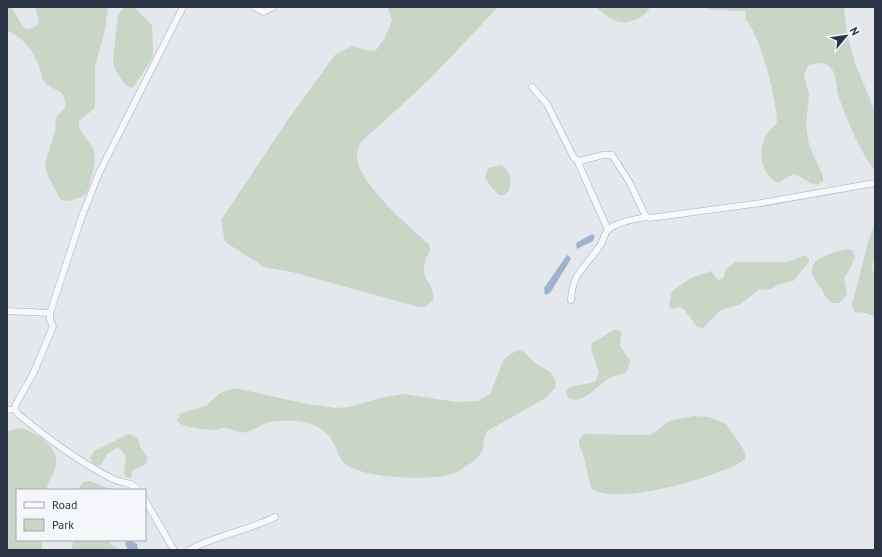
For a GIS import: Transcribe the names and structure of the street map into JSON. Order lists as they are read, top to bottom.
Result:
{
  "legend": ["Road", "Park"],
  "north": "top right"
}
